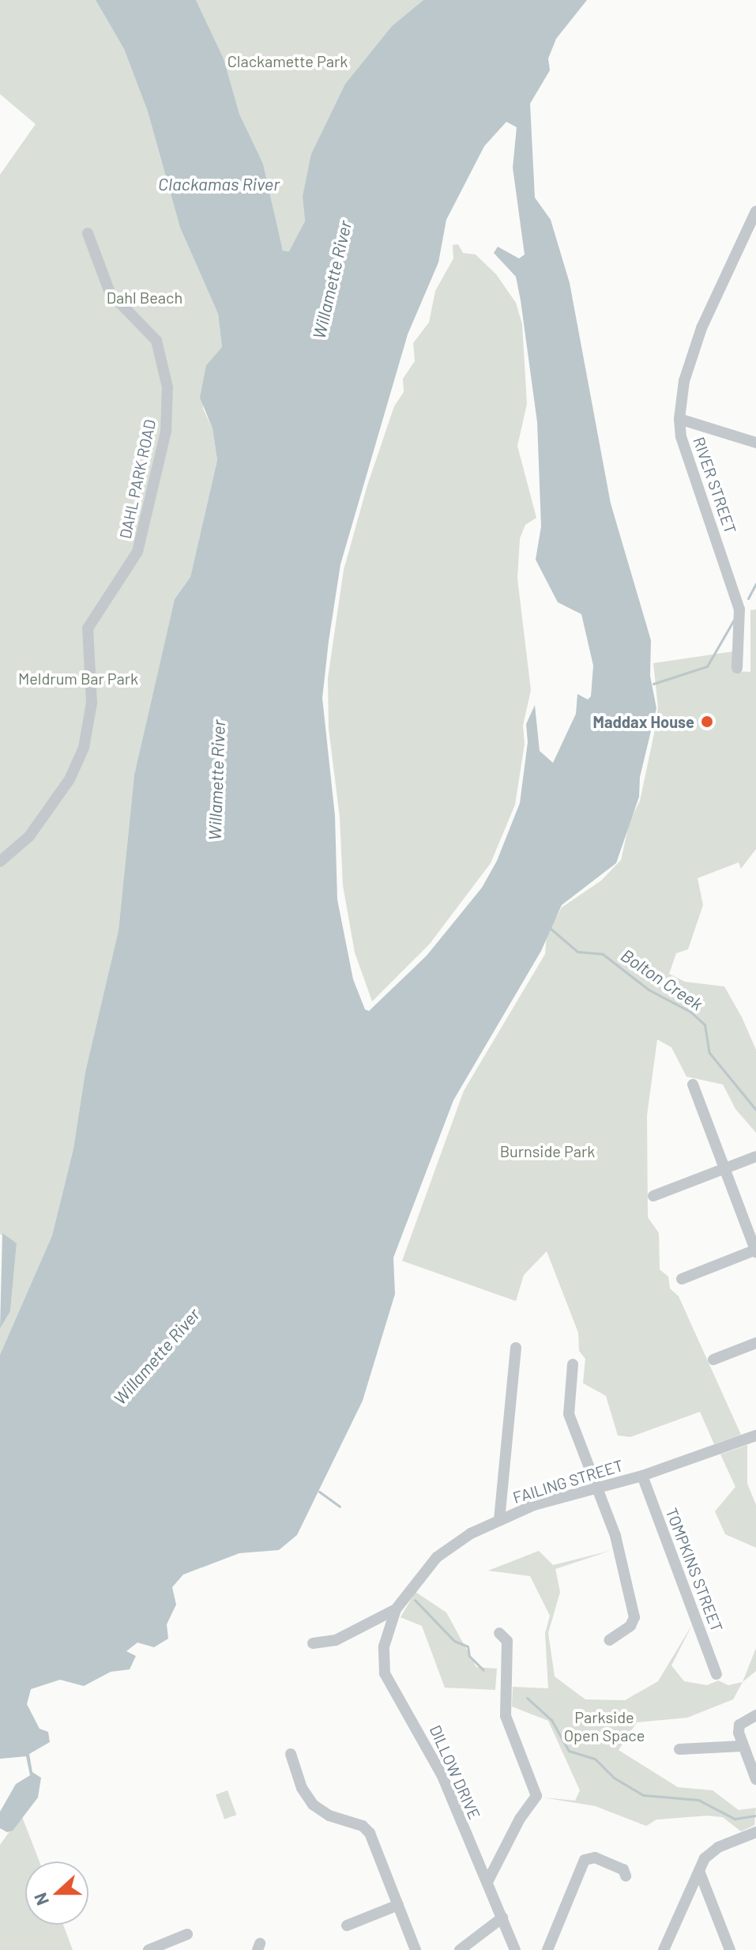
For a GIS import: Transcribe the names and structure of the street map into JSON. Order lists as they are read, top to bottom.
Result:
{
  "streets": {
    "street": [
      "DAHL PARK ROAD",
      "RIVER STREET",
      "FAILING STREET",
      "TOMPKINS STREET",
      "DILLOW DRIVE"
    ]
  },
  "crossings": [
    ["FAILING STREET", "TOMPKINS STREET"],
    ["FAILING STREET", "DILLOW DRIVE"]
  ],
  "water": ["Clackamas River", "Willamette River", "Bolton Creek"],
  "parks": [
    "Clackamette Park",
    "Dahl Beach",
    "Meldrum Bar Park",
    "Burnside Park",
    "Parkside Open Space"
  ],
  "places": ["Maddax House"],
  "north": "left"
}
